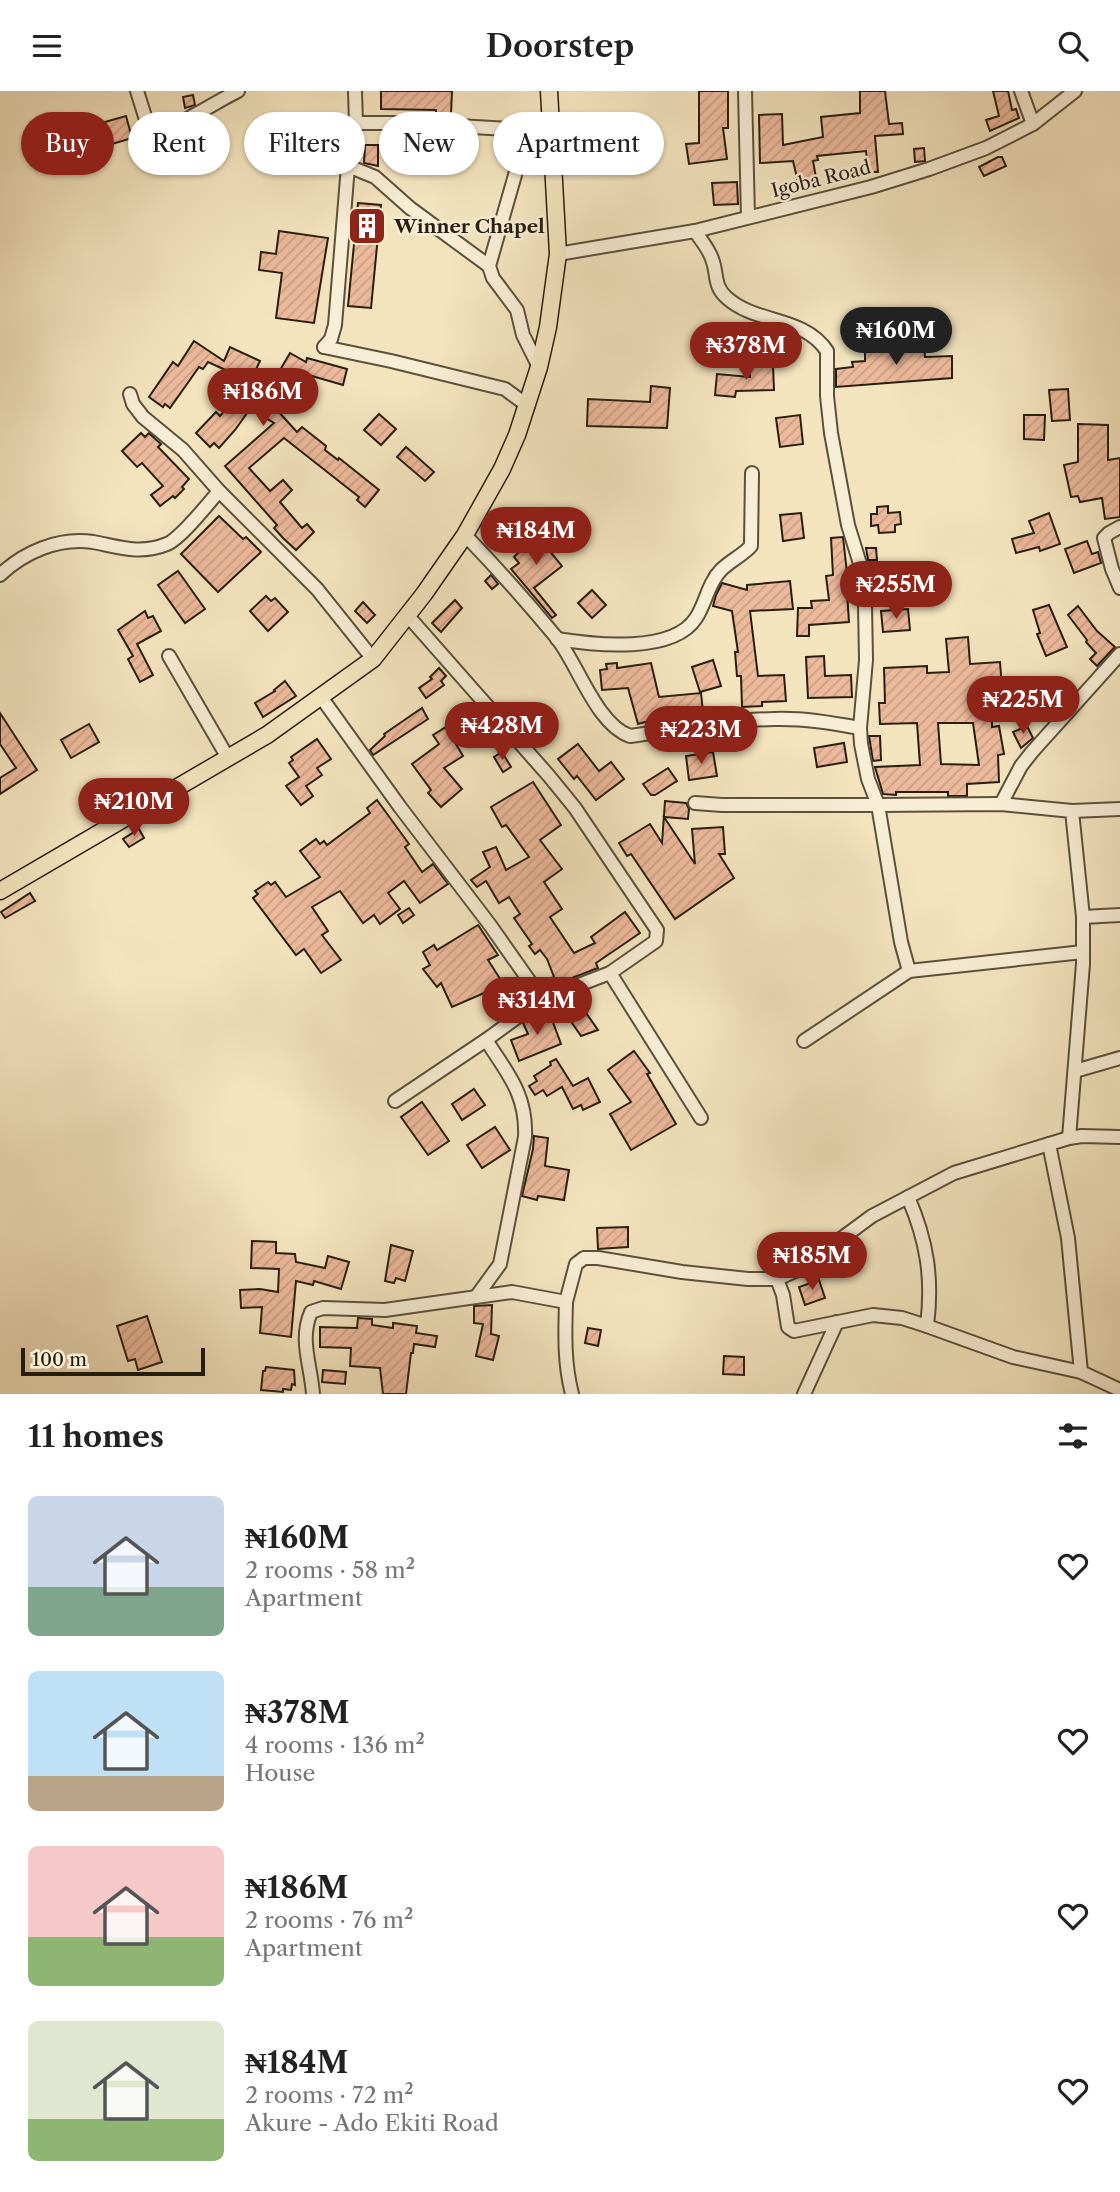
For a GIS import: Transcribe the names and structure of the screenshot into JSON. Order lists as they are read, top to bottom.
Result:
{
  "streets": {
    "street": ["Igoba Road"]
  },
  "places": {
    "building": ["Winner Chapel"]
  },
  "scale_bar": "100 m",
  "page": {
    "header": "Doorstep",
    "chip": [
      "Buy",
      "Rent",
      "Filters",
      "New",
      "Apartment"
    ],
    "price": [
      "₦160M",
      "₦378M",
      "₦186M",
      "₦184M",
      "₦255M",
      "₦225M",
      "₦428M",
      "₦223M",
      "₦210M",
      "₦314M",
      "₦185M"
    ],
    "scale": "100 m",
    "heading": "11 homes",
    "list": [
      {
        "name": "₦160M",
        "note": "2 rooms · 58 m² · Apartment"
      },
      {
        "name": "₦378M",
        "note": "4 rooms · 136 m² · House"
      },
      {
        "name": "₦186M",
        "note": "2 rooms · 76 m² · Apartment"
      },
      {
        "name": "₦184M",
        "note": "2 rooms · 72 m² · Akure - Ado Ekiti Road"
      }
    ]
  }
}
